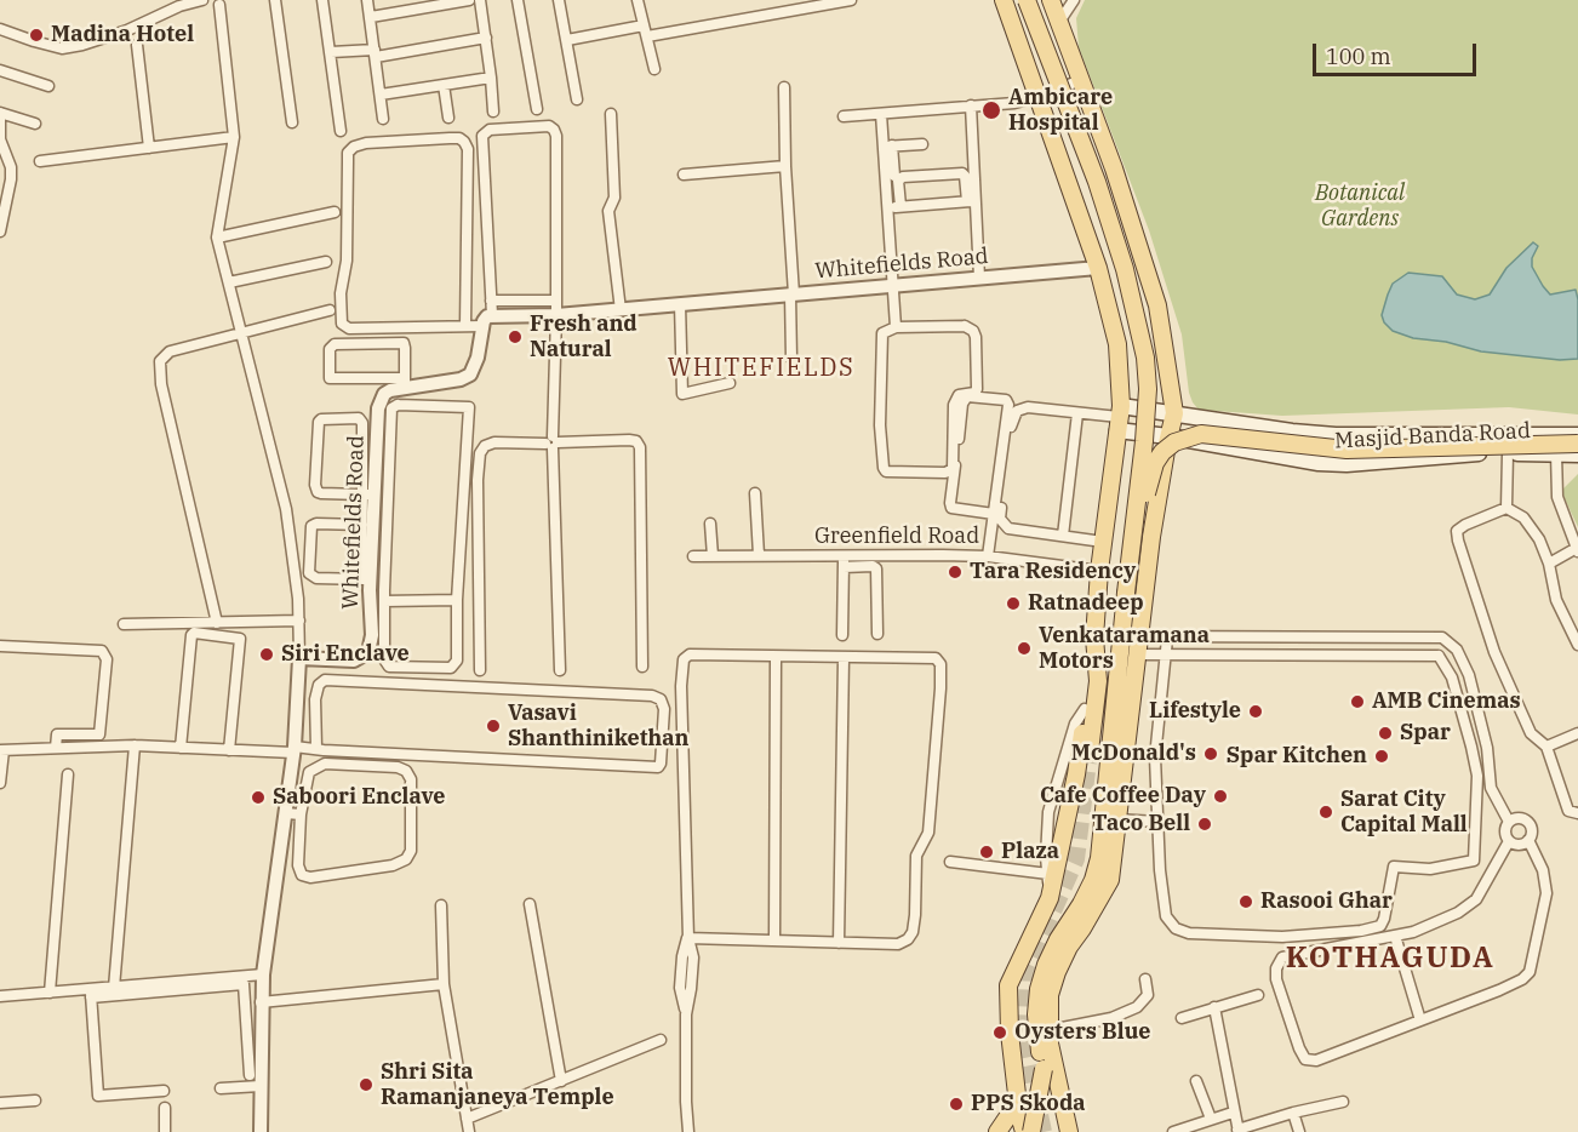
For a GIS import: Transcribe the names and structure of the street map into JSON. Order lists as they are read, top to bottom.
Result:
{
  "streets": {
    "main road": ["Masjid Banda Road"],
    "street": ["Whitefields Road", "Greenfield Road"]
  },
  "districts": ["WHITEFIELDS", "KOTHAGUDA"],
  "parks": ["Botanical Gardens"],
  "places": [
    "Madina Hotel",
    "Ambicare Hospital",
    "Fresh and Natural",
    "Tara Residency",
    "Ratnadeep",
    "Venkataramana Motors",
    "Siri Enclave",
    "AMB Cinemas",
    "Lifestyle",
    "Vasavi Shanthinikethan",
    "Spar",
    "McDonald's",
    "Spar Kitchen",
    "Cafe Coffee Day",
    "Saboori Enclave",
    "Sarat City Capital Mall",
    "Taco Bell",
    "Plaza",
    "Rasooi Ghar",
    "Oysters Blue",
    "Shri Sita Ramanjaneya Temple",
    "PPS Skoda"
  ],
  "scale_bar": "100 m"
}
